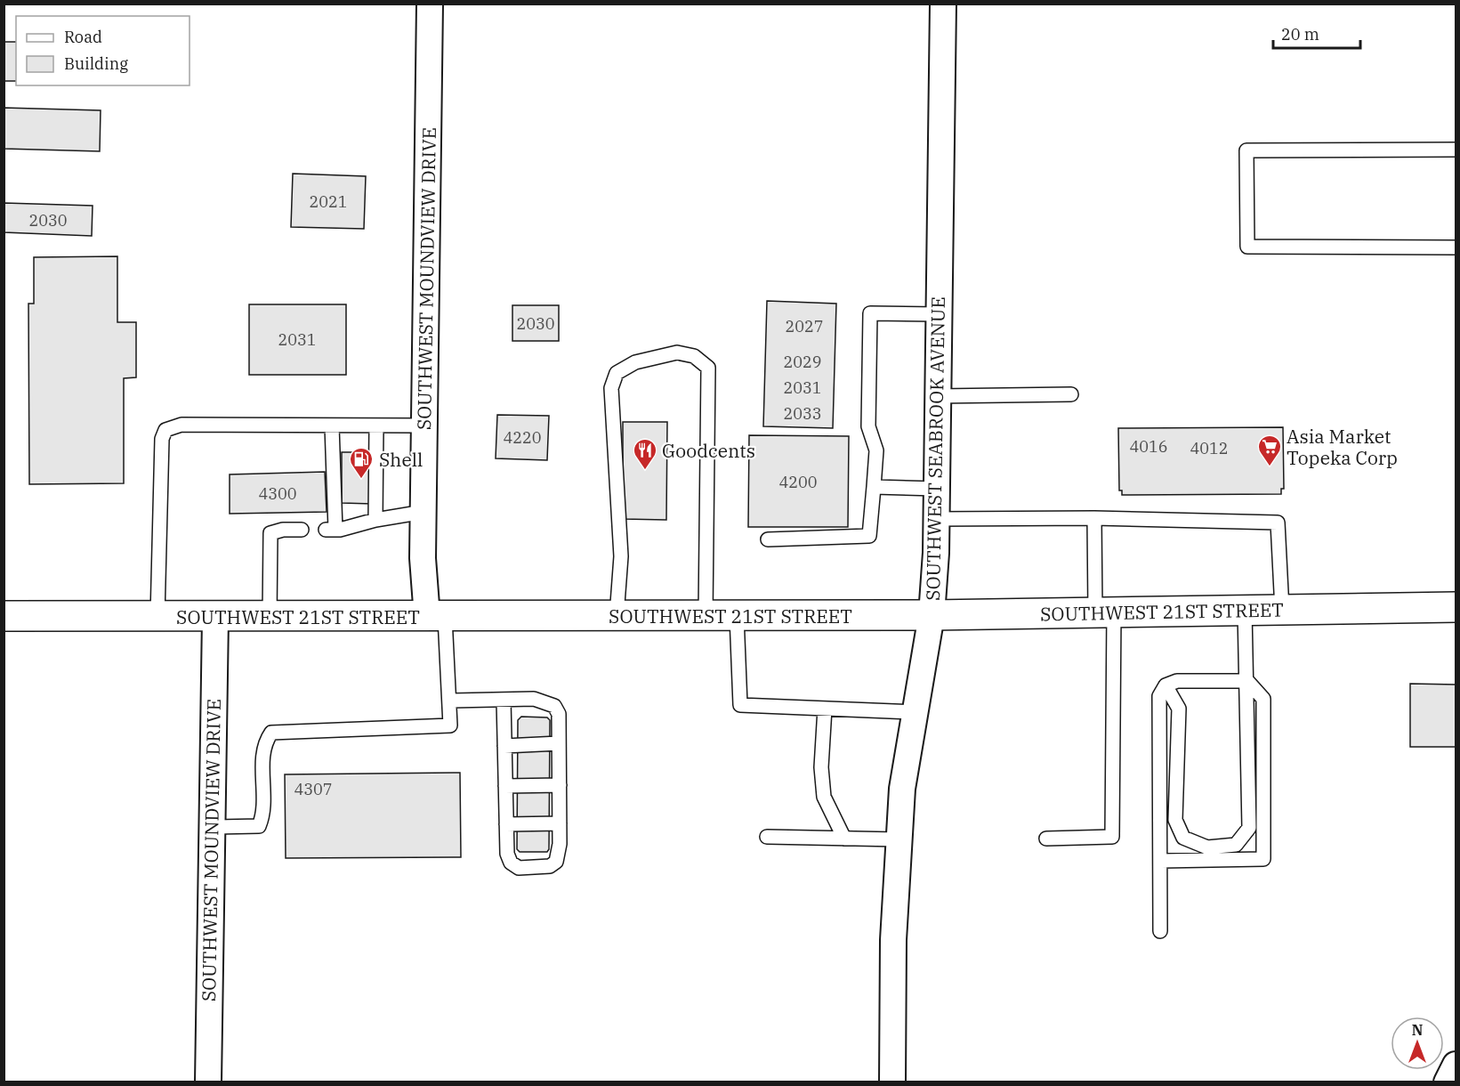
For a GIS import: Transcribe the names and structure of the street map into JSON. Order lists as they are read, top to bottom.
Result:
{
  "streets": {
    "main road": ["SOUTHWEST 21ST STREET"],
    "street": ["SOUTHWEST MOUNDVIEW DRIVE", "SOUTHWEST SEABROOK AVENUE"]
  },
  "crossings": [
    ["SOUTHWEST MOUNDVIEW DRIVE", "SOUTHWEST 21ST STREET"],
    ["SOUTHWEST SEABROOK AVENUE", "SOUTHWEST 21ST STREET"]
  ],
  "places": {
    "supermarket": ["Asia Market Topeka Corp"],
    "restaurant": ["Goodcents"],
    "fuel station": ["Shell"]
  },
  "house_numbers": [
    "2021",
    "2030",
    "2030",
    "2027",
    "2031",
    "2029",
    "2031",
    "2033",
    "4220",
    "4016",
    "4012",
    "4200",
    "4300",
    "4307"
  ],
  "legend": ["Road", "Building"],
  "scale_bar": "20 m",
  "north": "top"
}
